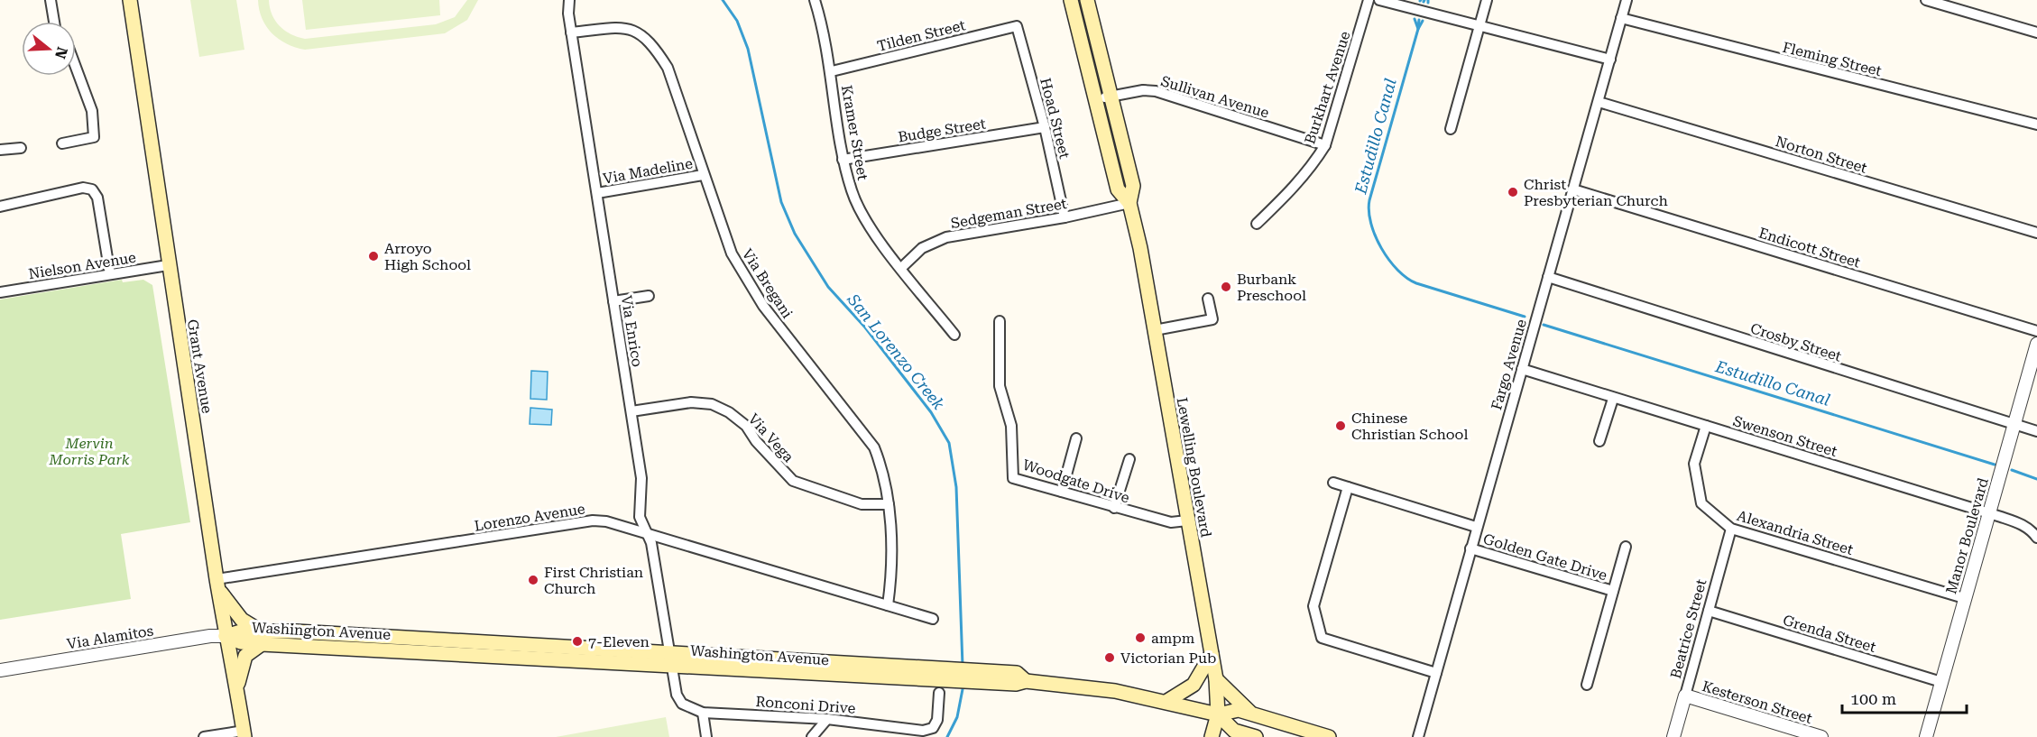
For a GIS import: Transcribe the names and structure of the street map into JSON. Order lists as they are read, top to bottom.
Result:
{
  "streets": {
    "main road": ["Grant Avenue", "Lewelling Boulevard", "Washington Avenue"],
    "street": [
      "Tilden Street",
      "Fleming Street",
      "Burkhart Avenue",
      "Sullivan Avenue",
      "Hoad Street",
      "Budge Street",
      "Kramer Street",
      "Norton Street",
      "Via Madeline",
      "Sedgeman Street",
      "Endicott Street",
      "Nielson Avenue",
      "Via Bregani",
      "Via Enrico",
      "Crosby Street",
      "Fargo Avenue",
      "Swenson Street",
      "Via Vega",
      "Woodgate Drive",
      "Lorenzo Avenue",
      "Alexandria Street",
      "Manor Boulevard",
      "Golden Gate Drive",
      "Beatrice Street",
      "Grenda Street",
      "Via Alamitos",
      "Kesterson Street",
      "Ronconi Drive"
    ]
  },
  "crossings": [
    ["Tilden Street", "Hoad Street"],
    ["Tilden Street", "Kramer Street"],
    ["Fleming Street", "Fargo Avenue"],
    ["Burkhart Avenue", "Sullivan Avenue"],
    ["Sullivan Avenue", "Lewelling Boulevard"],
    ["Hoad Street", "Budge Street"],
    ["Hoad Street", "Sedgeman Street"],
    ["Budge Street", "Kramer Street"],
    ["Kramer Street", "Sedgeman Street"],
    ["Norton Street", "Fargo Avenue"],
    ["Via Madeline", "Via Bregani"],
    ["Via Madeline", "Via Enrico"],
    ["Sedgeman Street", "Lewelling Boulevard"],
    ["Endicott Street", "Fargo Avenue"],
    ["Nielson Avenue", "Grant Avenue"],
    ["Via Bregani", "Via Enrico"],
    ["Via Bregani", "Via Vega"],
    ["Via Bregani", "Lorenzo Avenue"],
    ["Via Enrico", "Via Vega"],
    ["Via Enrico", "Lorenzo Avenue"],
    ["Via Enrico", "Washington Avenue"],
    ["Via Enrico", "Ronconi Drive"],
    ["Crosby Street", "Fargo Avenue"],
    ["Crosby Street", "Manor Boulevard"],
    ["Fargo Avenue", "Swenson Street"],
    ["Fargo Avenue", "Golden Gate Drive"],
    ["Grant Avenue", "Lorenzo Avenue"],
    ["Grant Avenue", "Washington Avenue"],
    ["Grant Avenue", "Via Alamitos"],
    ["Swenson Street", "Alexandria Street"],
    ["Swenson Street", "Manor Boulevard"],
    ["Lewelling Boulevard", "Woodgate Drive"],
    ["Lewelling Boulevard", "Washington Avenue"],
    ["Alexandria Street", "Manor Boulevard"],
    ["Alexandria Street", "Beatrice Street"],
    ["Manor Boulevard", "Grenda Street"],
    ["Beatrice Street", "Grenda Street"],
    ["Beatrice Street", "Kesterson Street"],
    ["Washington Avenue", "Via Alamitos"],
    ["Washington Avenue", "Ronconi Drive"]
  ],
  "water": ["Estudillo Canal", "San Lorenzo Creek"],
  "parks": ["Mervin Morris Park"],
  "places": [
    "Christ Presbyterian Church",
    "Arroyo High School",
    "Burbank Preschool",
    "Chinese Christian School",
    "First Christian Church",
    "ampm",
    "7-Eleven",
    "Victorian Pub"
  ],
  "scale_bar": "100 m",
  "north": "right"
}
